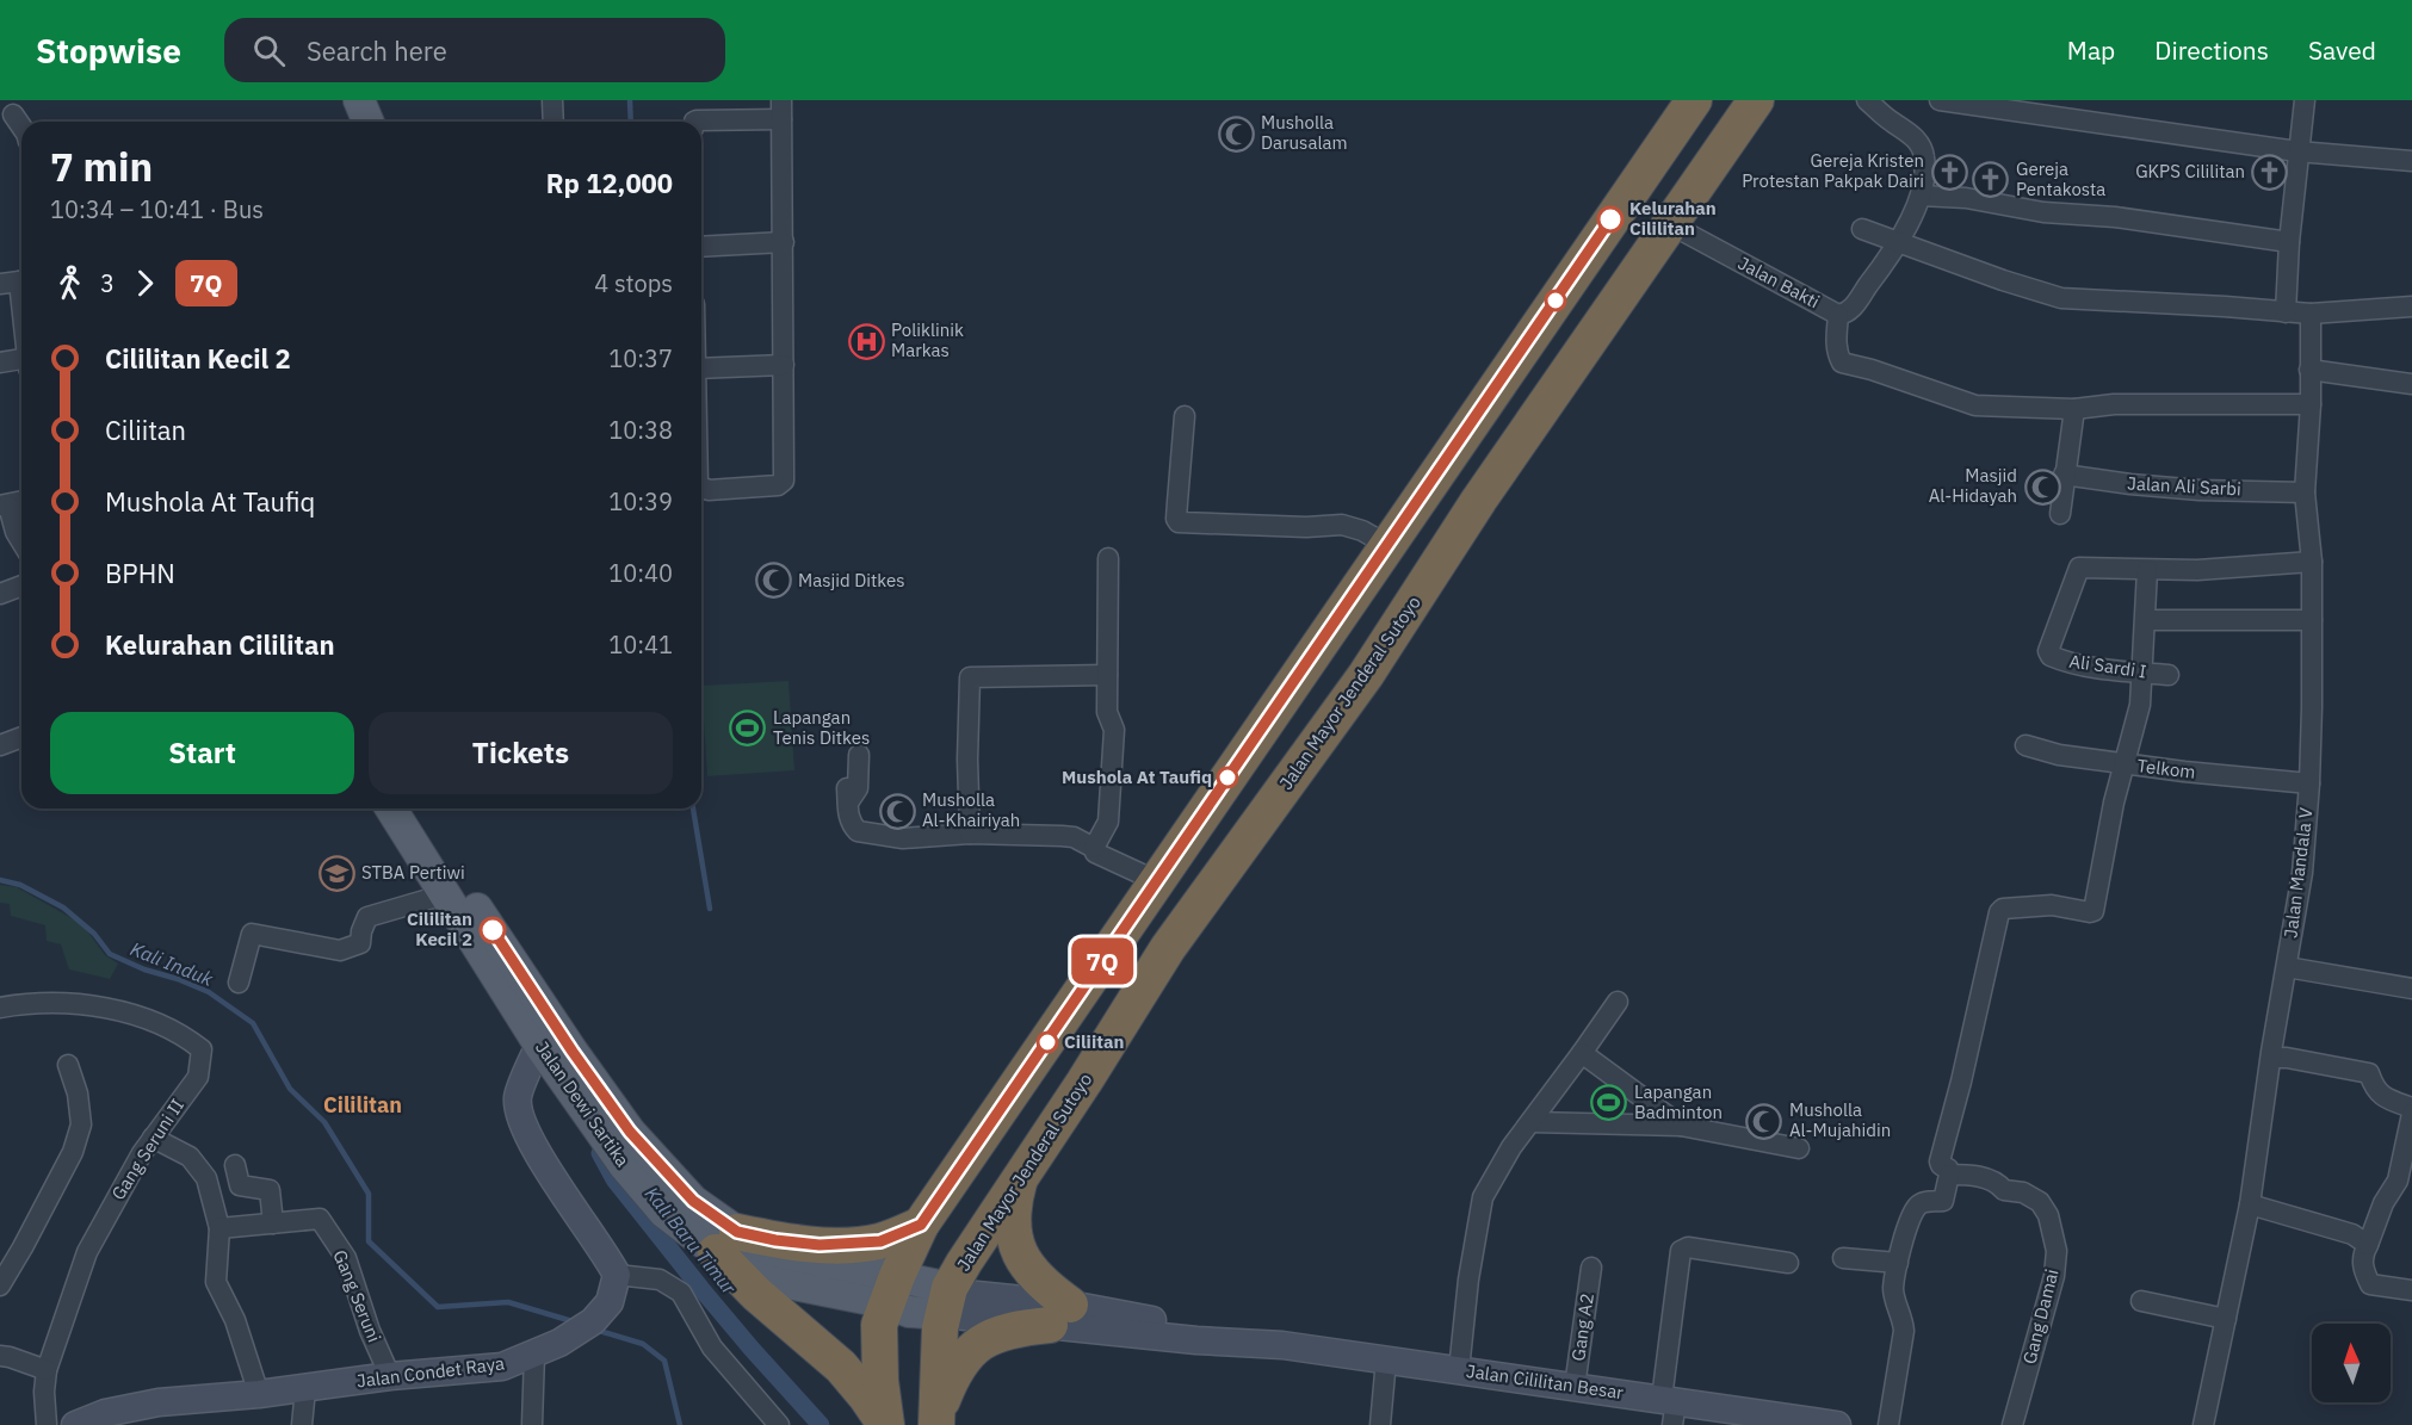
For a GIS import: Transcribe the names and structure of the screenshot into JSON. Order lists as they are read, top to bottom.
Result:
{
  "streets": {
    "highway": ["Jalan Mayor Jenderal Sutoyo"],
    "main road": ["Jalan Dewi Sartika"],
    "street": [
      "Jalan Bakti",
      "Jalan Ali Sarbi",
      "Ali Sardi I",
      "Telkom",
      "Jalan Mandala V",
      "Gang Seruni II",
      "Gang Seruni",
      "Gang Damai",
      "Gang A2",
      "Jalan Condet Raya",
      "Jalan Cililitan Besar"
    ]
  },
  "crossings": [
    ["Jalan Bakti", "Jalan Mayor Jenderal Sutoyo"],
    ["Jalan Ali Sarbi", "Jalan Mandala V"],
    ["Jalan Mayor Jenderal Sutoyo", "Jalan Dewi Sartika"],
    ["Jalan Mayor Jenderal Sutoyo", "Jalan Cililitan Besar"],
    ["Telkom", "Jalan Mandala V"],
    ["Jalan Dewi Sartika", "Jalan Cililitan Besar"],
    ["Gang Seruni", "Jalan Condet Raya"],
    ["Gang A2", "Jalan Cililitan Besar"]
  ],
  "districts": ["Cililitan"],
  "water": ["Kali Induk", "Kali Baru Timur"],
  "places": {
    "mosque": [
      "Musholla Darusalam",
      "Masjid Al-Hidayah",
      "Masjid Ditkes",
      "Musholla Al-Khairiyah",
      "Musholla Al-Mujahidin"
    ],
    "church": ["Gereja Kristen Protestan Pakpak Dairi", "GKPS Cililitan", "Gereja Pentakosta"],
    "other": [
      "Kelurahan Cililitan",
      "Mushola At Taufiq",
      "Cililitan Kecil 2",
      "Ciliitan"
    ],
    "hospital": ["Poliklinik Markas"],
    "sports": ["Lapangan Tenis Ditkes", "Lapangan Badminton"],
    "school or university": ["STBA Pertiwi"]
  },
  "lines": ["bus line 7Q"],
  "north": "top",
  "page": {
    "header": "Stopwise",
    "search": "Search here",
    "nav": ["Map", "Directions", "Saved"],
    "on_map": "7Q",
    "heading": ["7 min", "10:34 – 10:41 · Bus", "Rp 12,000"],
    "legs": ["3", "7Q", "4 stops"],
    "list": [
      {
        "name": "Cililitan Kecil 2",
        "value": "10:37"
      },
      {
        "name": "Ciliitan",
        "value": "10:38"
      },
      {
        "name": "Mushola At Taufiq",
        "value": "10:39"
      },
      {
        "name": "BPHN",
        "value": "10:40"
      },
      {
        "name": "Kelurahan Cililitan",
        "value": "10:41"
      }
    ],
    "buttons": ["Start", "Tickets"]
  }
}
